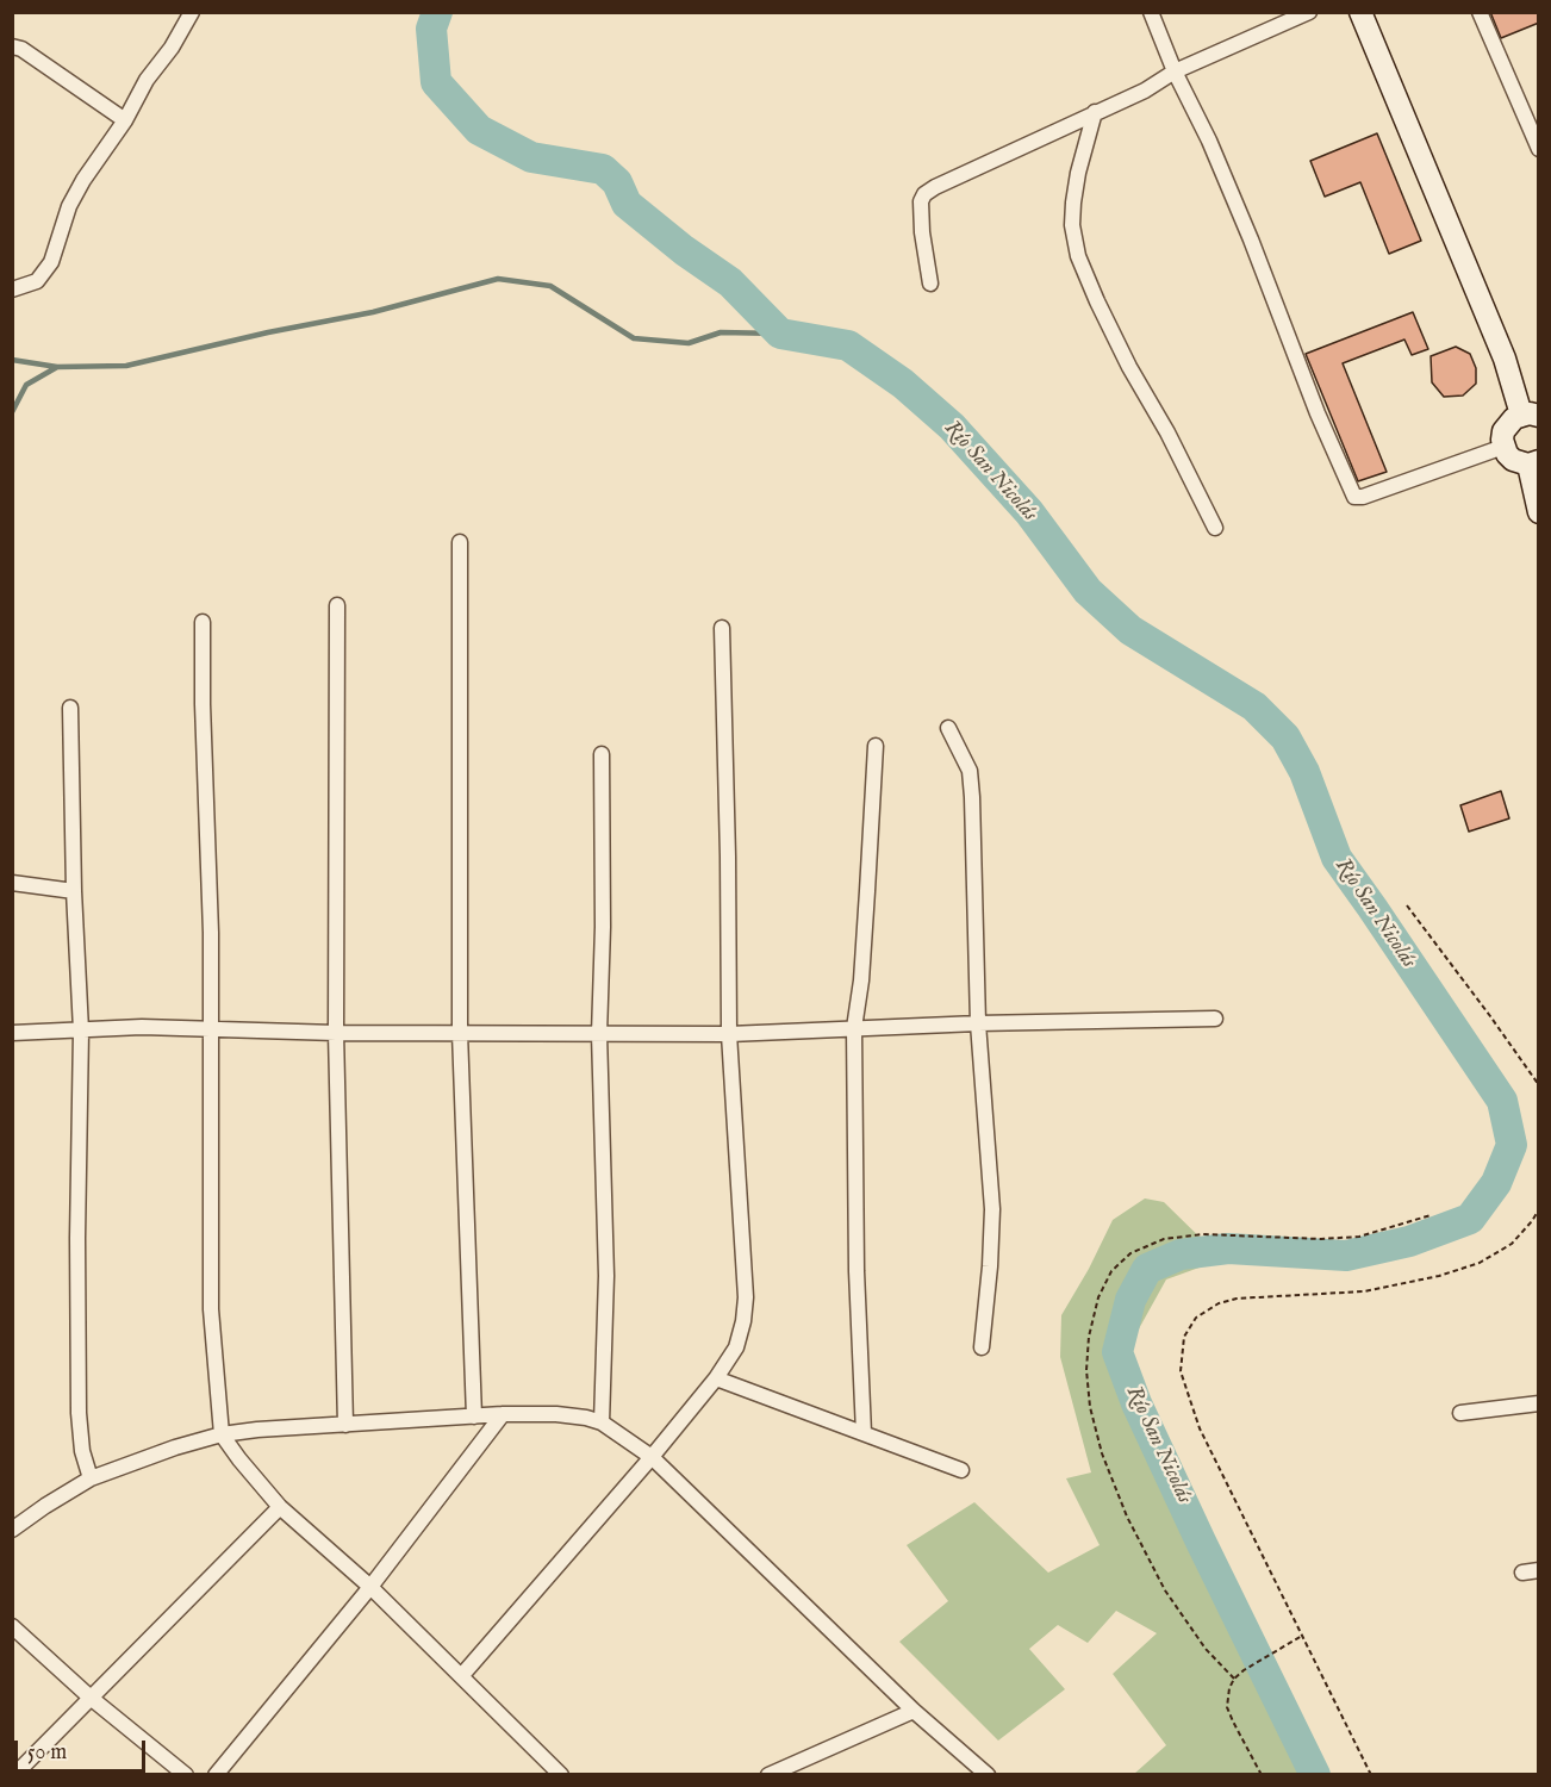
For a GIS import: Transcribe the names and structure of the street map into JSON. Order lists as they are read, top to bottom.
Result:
{
  "water": ["Río San Nicolás"],
  "scale_bar": "50 m"
}
